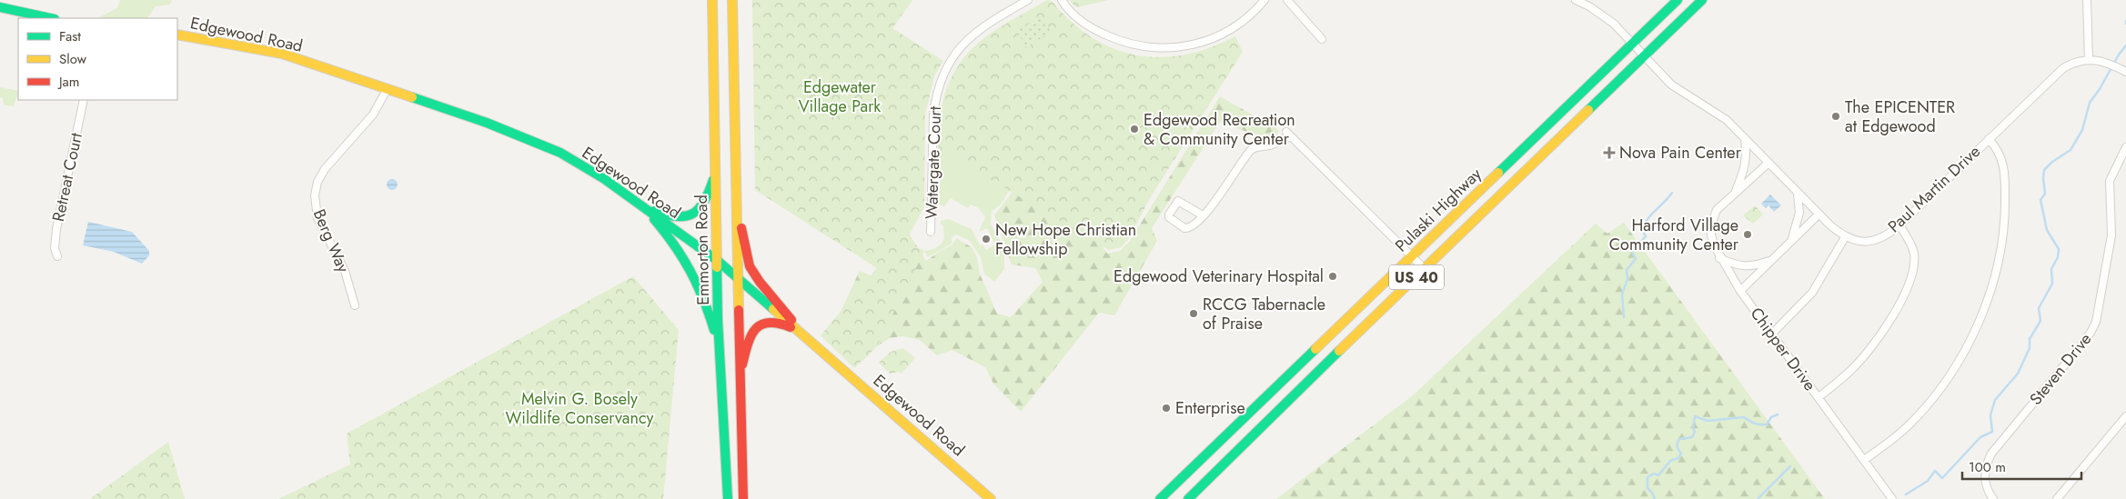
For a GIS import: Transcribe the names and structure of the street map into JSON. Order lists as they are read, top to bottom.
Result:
{
  "streets": {
    "main road": [
      "Edgewood Road",
      "Pulaski Highway",
      "Emmorton Road",
      "US 40"
    ],
    "street": [
      "Watergate Court",
      "Retreat Court",
      "Paul Martin Drive",
      "Berg Way",
      "Chipper Drive",
      "Steven Drive"
    ]
  },
  "crossings": [
    ["Edgewood Road", "Berg Way"],
    ["Edgewood Road", "Emmorton Road"]
  ],
  "parks": ["Edgewater Village Park", "Melvin G. Bosely Wildlife Conservancy"],
  "places": {
    "other": [
      "The EPICENTER at Edgewood",
      "Edgewood Recreation & Community Center",
      "Harford Village Community Center",
      "New Hope Christian Fellowship",
      "Edgewood Veterinary Hospital",
      "RCCG Tabernacle of Praise",
      "Enterprise"
    ],
    "health": ["Nova Pain Center"]
  },
  "legend": ["Fast", "Slow", "Jam"],
  "scale_bar": "100 m"
}
